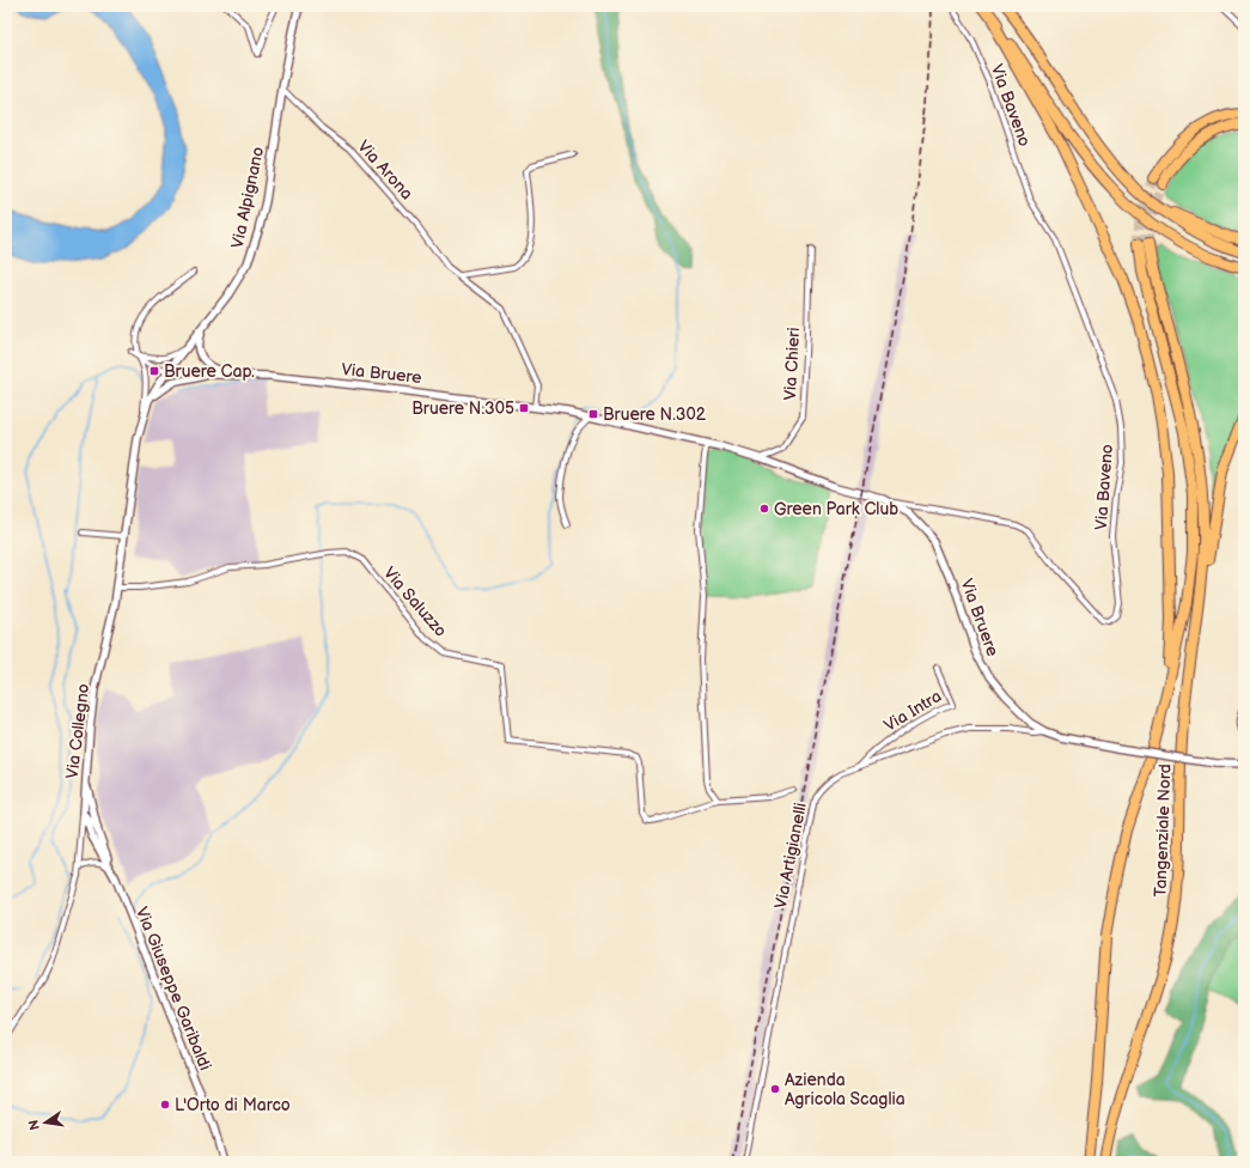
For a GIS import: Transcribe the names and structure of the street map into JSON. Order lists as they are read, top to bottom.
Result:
{
  "streets": {
    "highway": ["Tangenziale Nord"],
    "street": [
      "Via Baveno",
      "Via Arona",
      "Via Alpignano",
      "Via Chieri",
      "Via Bruere",
      "Via Saluzzo",
      "Via Intra",
      "Via Collegno",
      "Via Artigianelli",
      "Via Giuseppe Garibaldi"
    ]
  },
  "crossings": [
    ["Via Baveno", "Via Bruere"],
    ["Via Arona", "Via Alpignano"],
    ["Via Arona", "Via Bruere"],
    ["Via Alpignano", "Via Bruere"],
    ["Via Alpignano", "Via Collegno"],
    ["Via Chieri", "Via Bruere"],
    ["Via Bruere", "Via Collegno"],
    ["Via Bruere", "Via Artigianelli"],
    ["Via Saluzzo", "Via Collegno"],
    ["Via Intra", "Via Artigianelli"]
  ],
  "places": {
    "transit": ["Bruere Cap.", "Bruere N.305", "Bruere N.302"],
    "other": ["Green Park Club", "Azienda Agricola Scaglia", "L'Orto di Marco"]
  },
  "north": "left"
}
